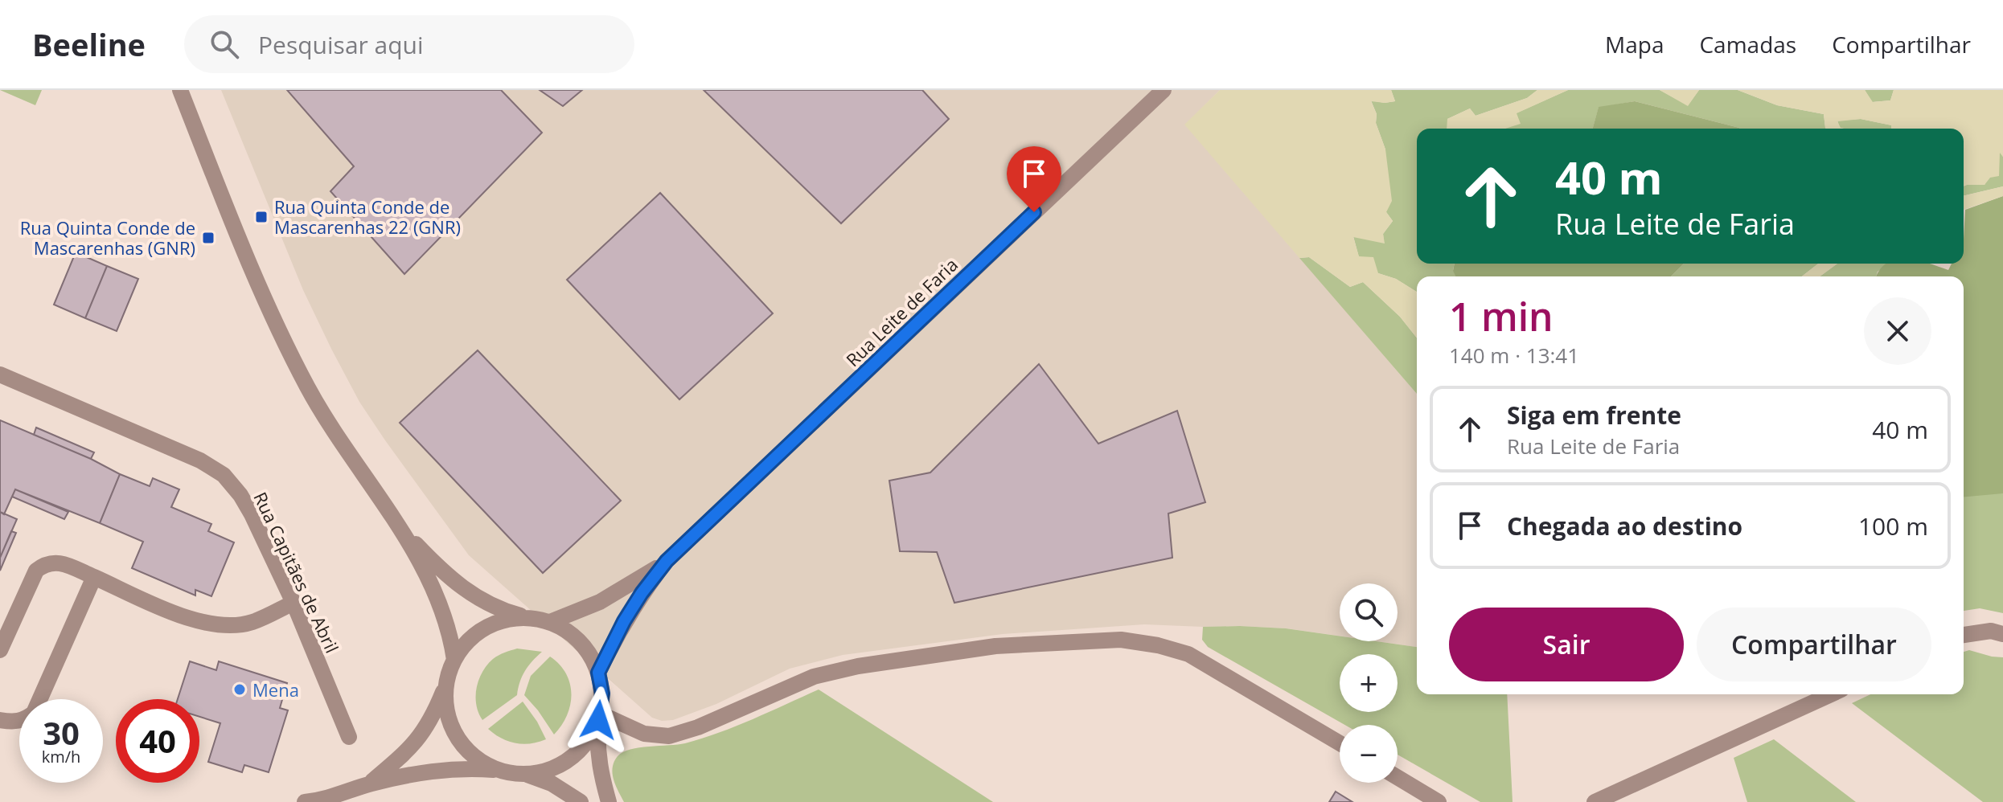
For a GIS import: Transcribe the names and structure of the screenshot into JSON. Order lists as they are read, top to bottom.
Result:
{
  "streets": {
    "street": ["Rua Leite de Faria", "Rua Capitães de Abril"]
  },
  "places": {
    "transit": ["Rua Quinta Conde de Mascarenhas 22 (GNR)", "Rua Quinta Conde de Mascarenhas (GNR)"],
    "other": ["Mena"]
  },
  "page": {
    "header": "Beeline",
    "search": "Pesquisar aqui",
    "nav": ["Mapa", "Camadas", "Compartilhar"],
    "turn": ["40 m", "Rua Leite de Faria"],
    "heading": ["1 min", "140 m · 13:41"],
    "list": [
      {
        "name": "Siga em frente",
        "note": "Rua Leite de Faria",
        "value": "40 m"
      },
      {
        "name": "Chegada ao destino",
        "value": "100 m"
      }
    ],
    "map_buttons": ["+", "−"],
    "buttons": ["Sair", "Compartilhar"],
    "speed": "30 km/h",
    "limit": "40"
  }
}
